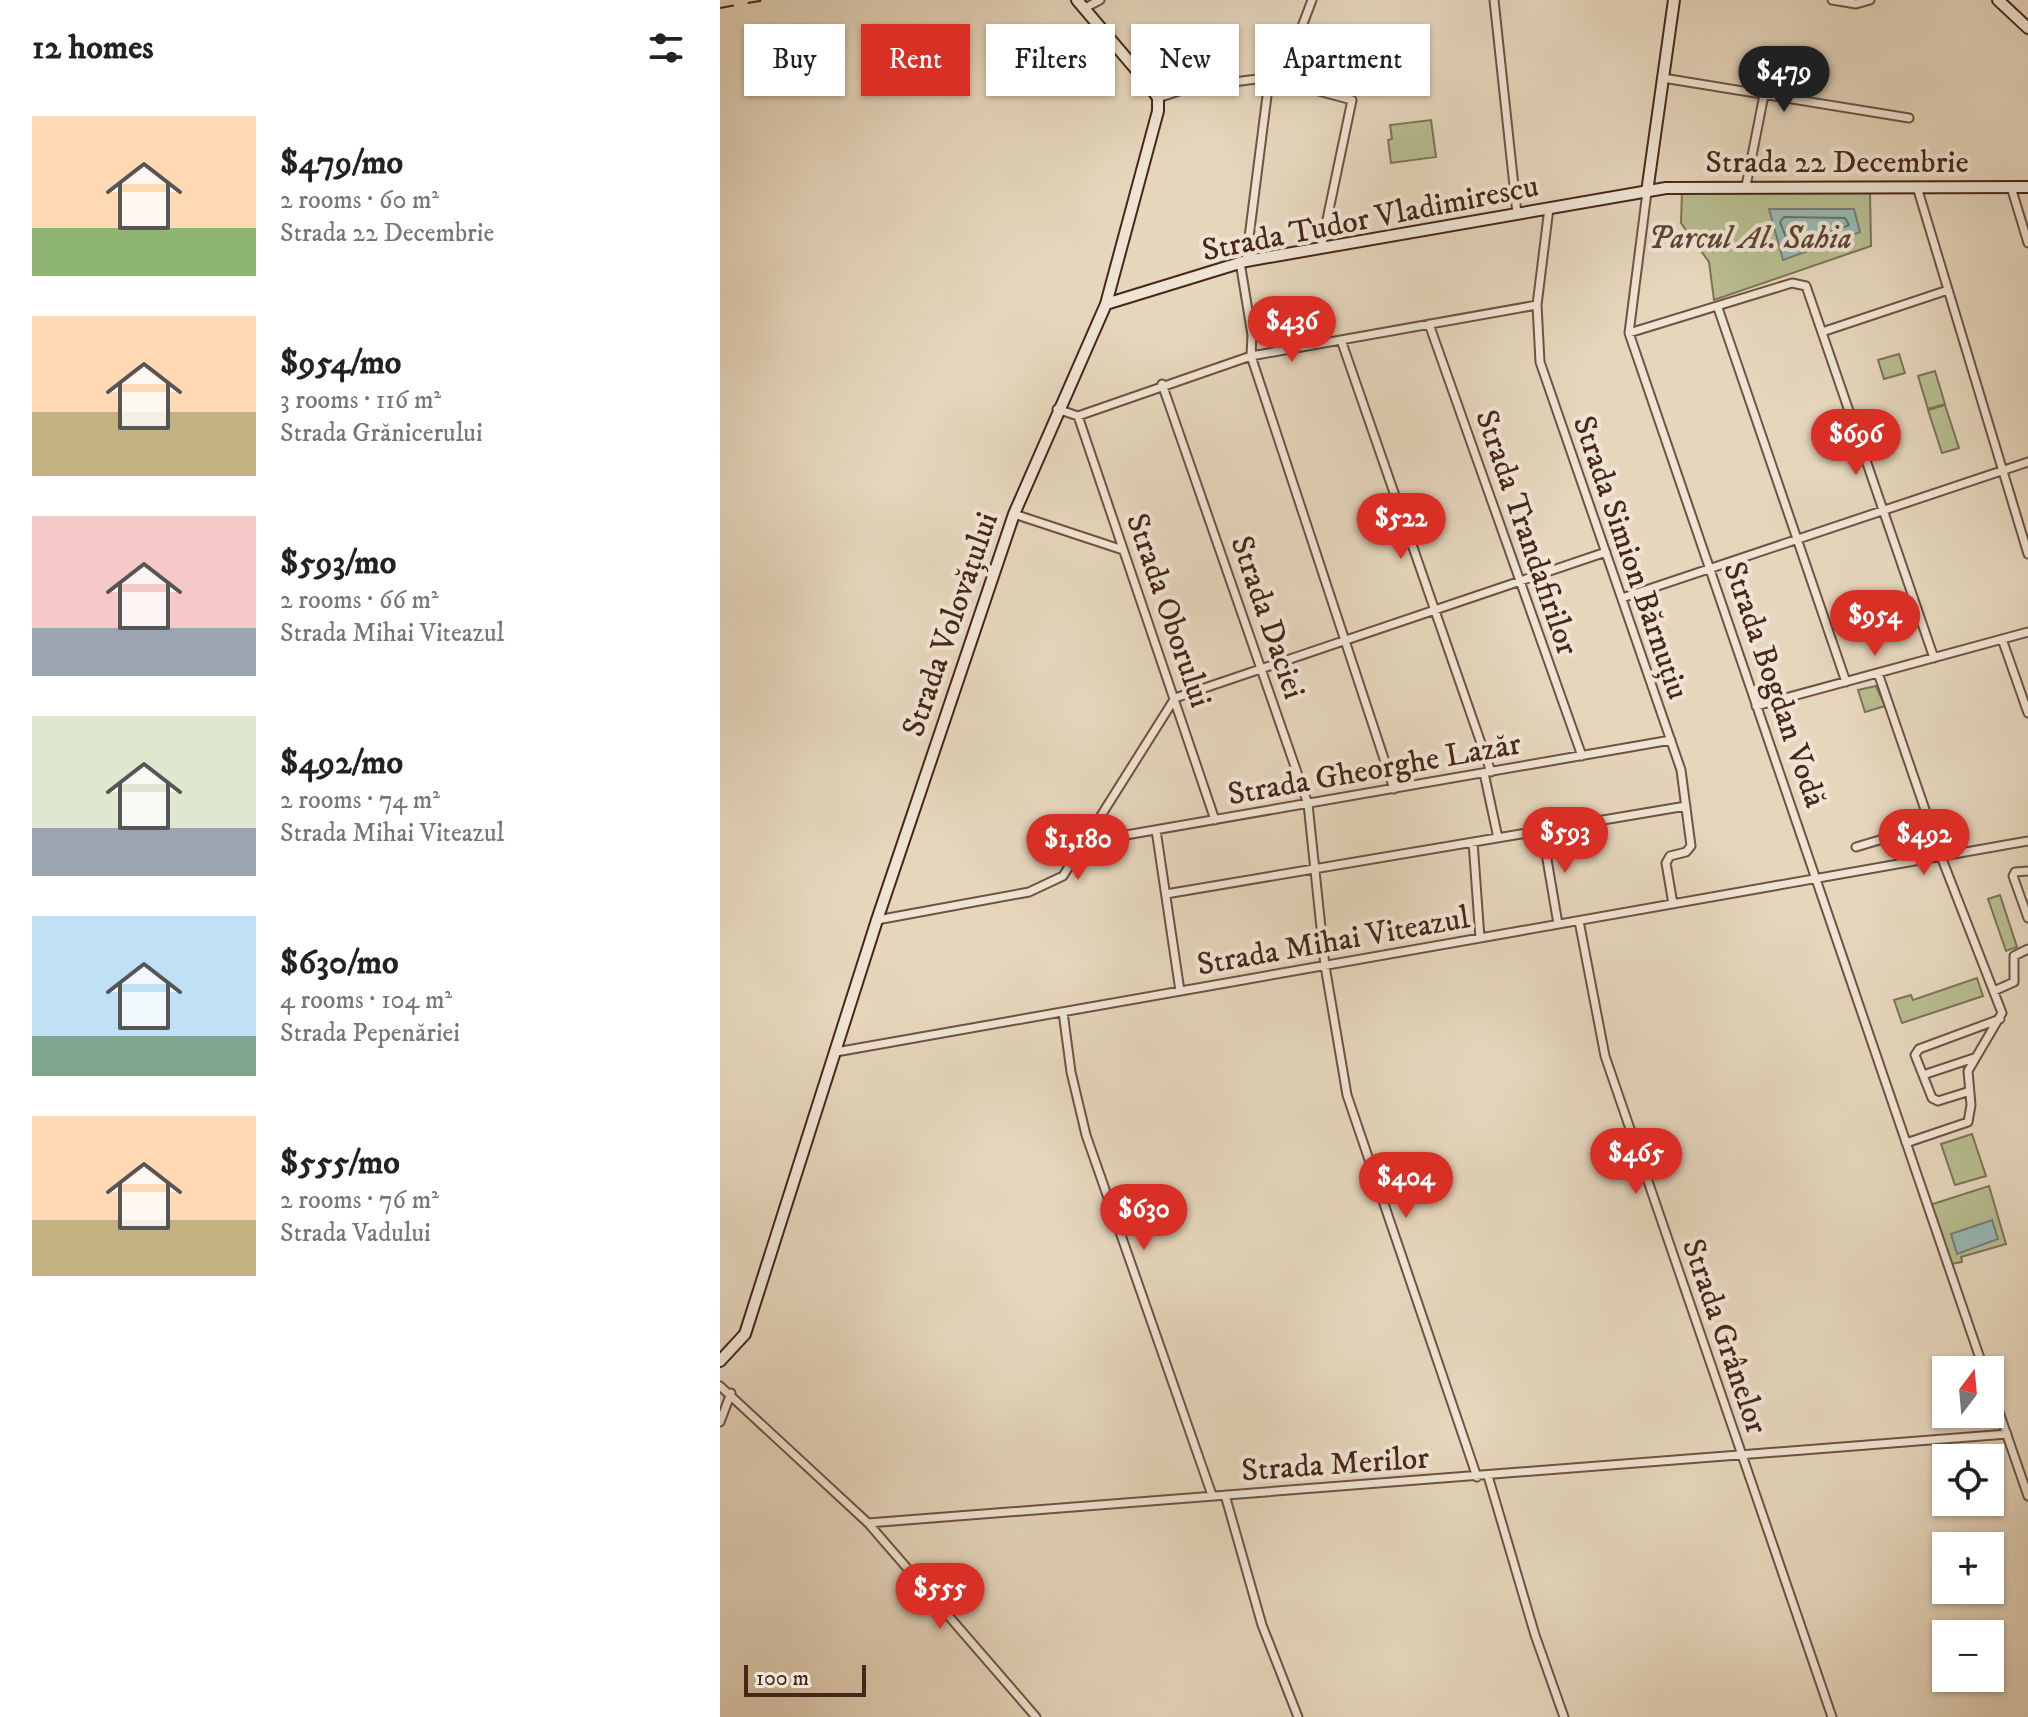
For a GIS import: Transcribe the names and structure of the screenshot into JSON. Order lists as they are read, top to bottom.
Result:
{
  "streets": {
    "main road": [
      "Strada 22 Decembrie",
      "Strada Tudor Vladimirescu",
      "Strada Volovățului",
      "Strada Bogdan Vodă"
    ],
    "street": [
      "Strada Trandafirilor",
      "Strada Simion Bărnuțiu",
      "Strada Oborului",
      "Strada Daciei",
      "Strada Gheorghe Lazăr",
      "Strada Mihai Viteazul",
      "Strada Grânelor",
      "Strada Merilor"
    ]
  },
  "crossings": [
    ["Strada 22 Decembrie", "Strada Tudor Vladimirescu"],
    ["Strada 22 Decembrie", "Strada Bogdan Vodă"],
    ["Strada Tudor Vladimirescu", "Strada Simion Bărnuțiu"],
    ["Strada Tudor Vladimirescu", "Strada Volovățului"],
    ["Strada Tudor Vladimirescu", "Strada Bogdan Vodă"],
    ["Strada Trandafirilor", "Strada Gheorghe Lazăr"],
    ["Strada Simion Bărnuțiu", "Strada Gheorghe Lazăr"],
    ["Strada Simion Bărnuțiu", "Strada Mihai Viteazul"],
    ["Strada Oborului", "Strada Gheorghe Lazăr"],
    ["Strada Daciei", "Strada Gheorghe Lazăr"],
    ["Strada Daciei", "Strada Mihai Viteazul"],
    ["Strada Daciei", "Strada Merilor"],
    ["Strada Volovățului", "Strada Mihai Viteazul"],
    ["Strada Bogdan Vodă", "Strada Mihai Viteazul"],
    ["Strada Mihai Viteazul", "Strada Grânelor"],
    ["Strada Grânelor", "Strada Merilor"]
  ],
  "parks": ["Parcul Al. Sahia"],
  "scale_bar": "100 m",
  "north": "top",
  "page": {
    "heading": "12 homes",
    "chip": [
      "Buy",
      "Rent",
      "Filters",
      "New",
      "Apartment"
    ],
    "price": [
      "$479",
      "$436",
      "$696",
      "$522",
      "$954",
      "$593",
      "$492",
      "$1,180",
      "$465",
      "$404",
      "$630",
      "$555"
    ],
    "list": [
      {
        "name": "$479/mo",
        "note": "2 rooms · 60 m² · Strada 22 Decembrie"
      },
      {
        "name": "$954/mo",
        "note": "3 rooms · 116 m² · Strada Grănicerului"
      },
      {
        "name": "$593/mo",
        "note": "2 rooms · 66 m² · Strada Mihai Viteazul"
      },
      {
        "name": "$492/mo",
        "note": "2 rooms · 74 m² · Strada Mihai Viteazul"
      },
      {
        "name": "$630/mo",
        "note": "4 rooms · 104 m² · Strada Pepenăriei"
      },
      {
        "name": "$555/mo",
        "note": "2 rooms · 76 m² · Strada Vadului"
      }
    ],
    "map_buttons": ["+", "−"],
    "scale": "100 m"
  }
}
